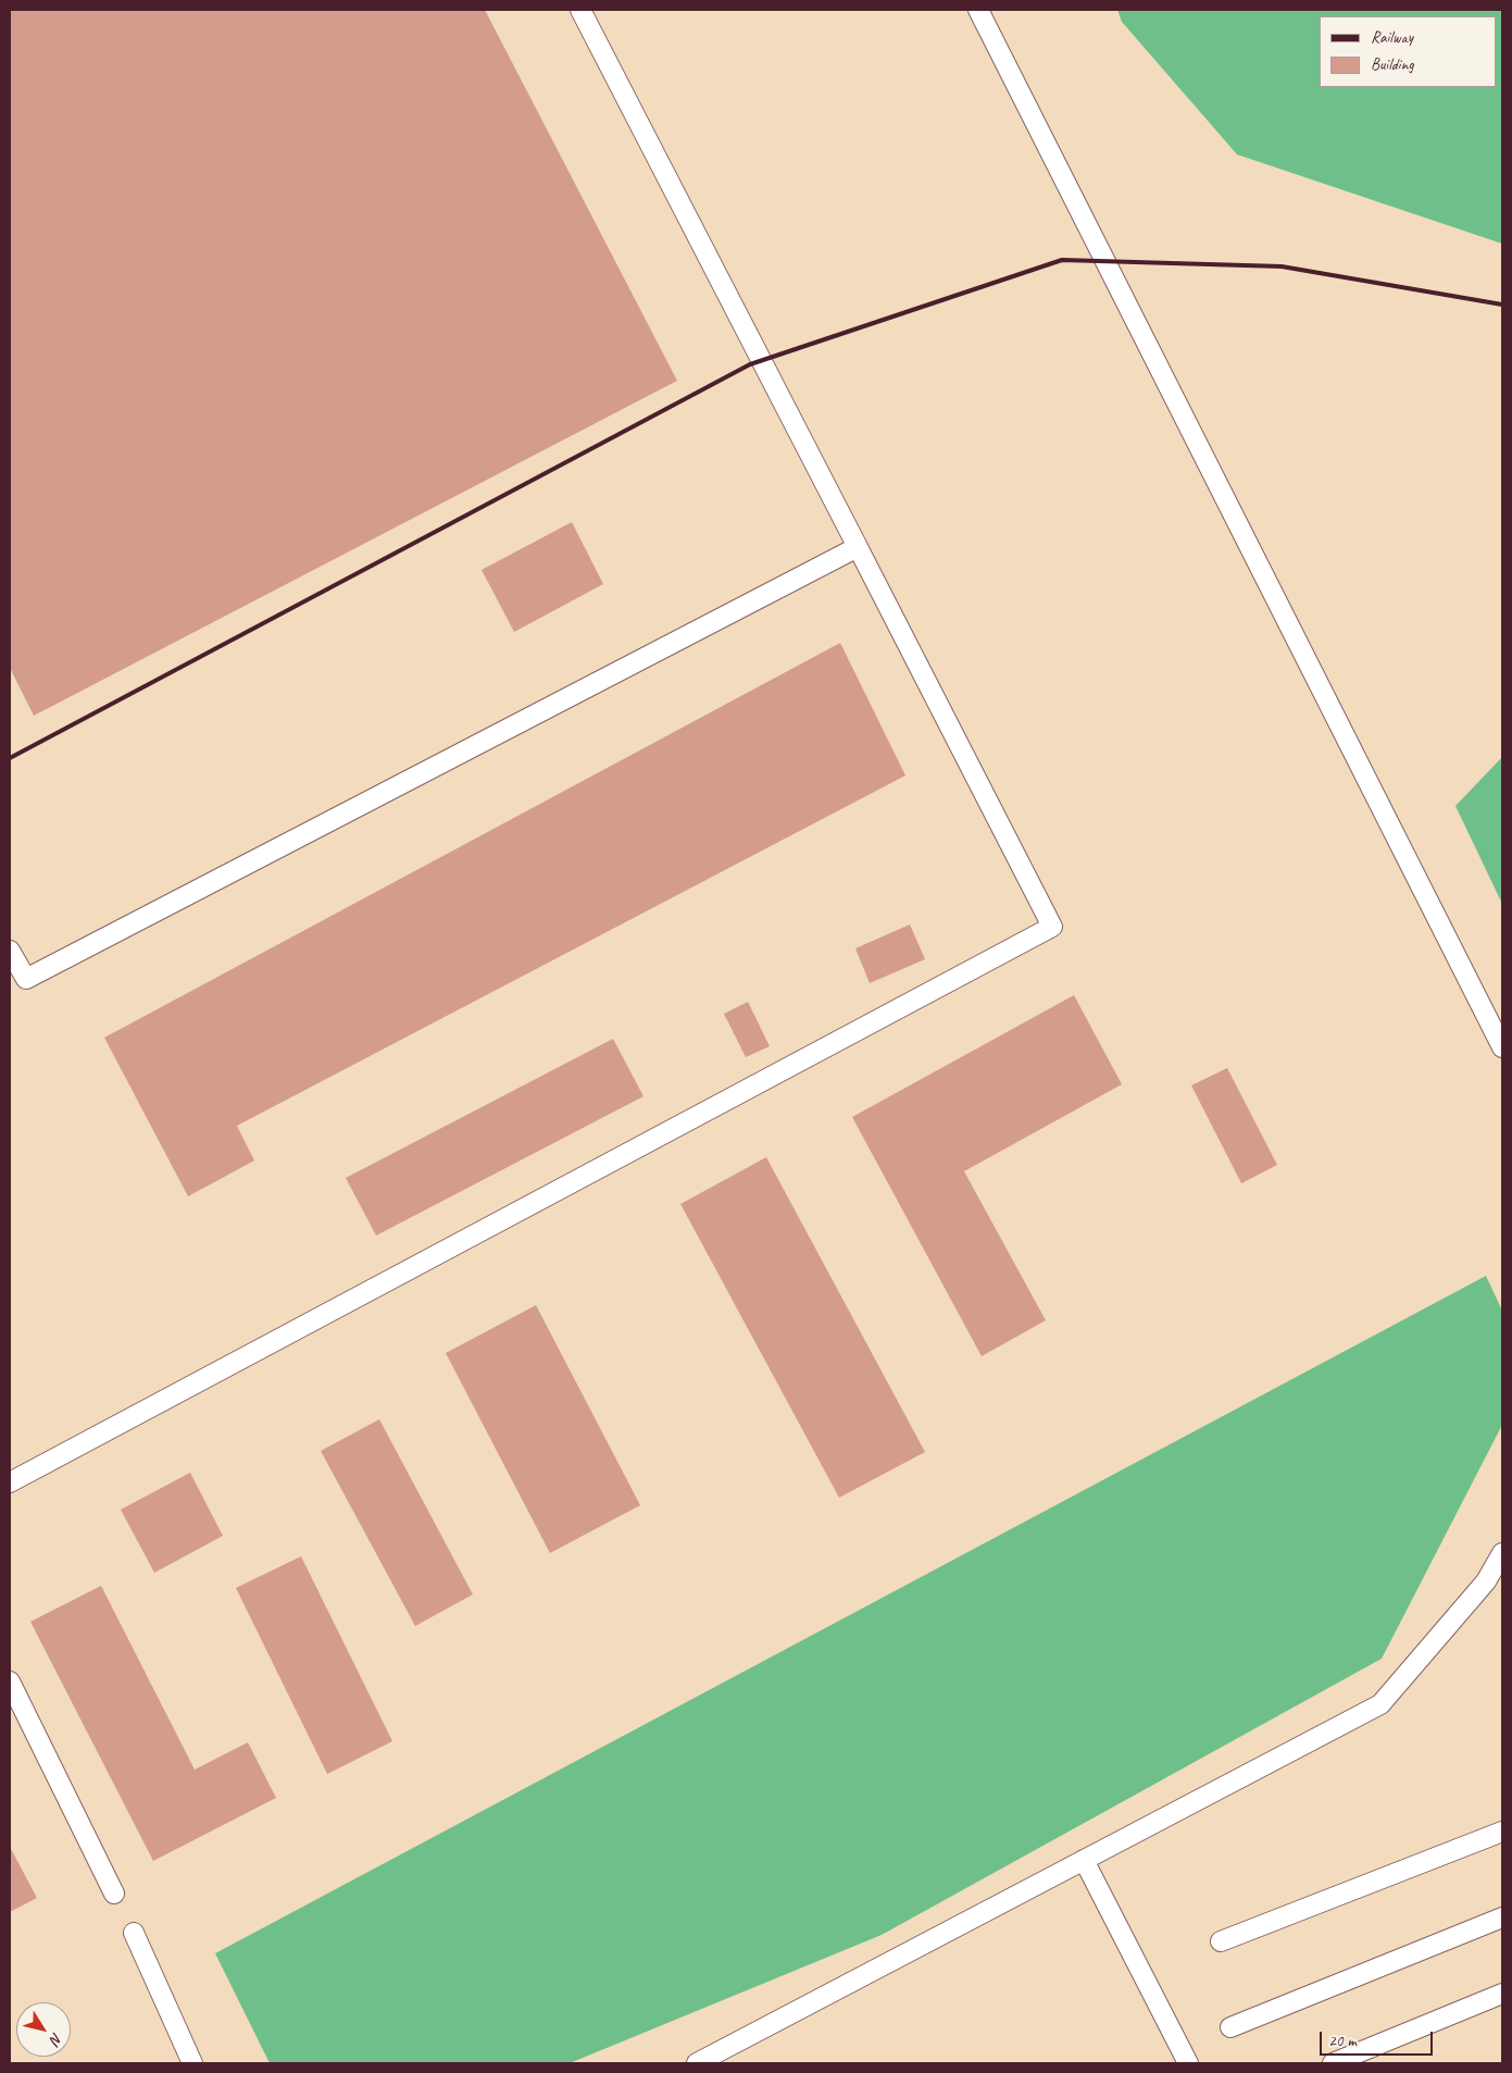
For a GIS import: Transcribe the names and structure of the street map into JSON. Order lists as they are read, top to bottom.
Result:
{
  "legend": ["Railway", "Building"],
  "scale_bar": "20 m",
  "north": "bottom right"
}
